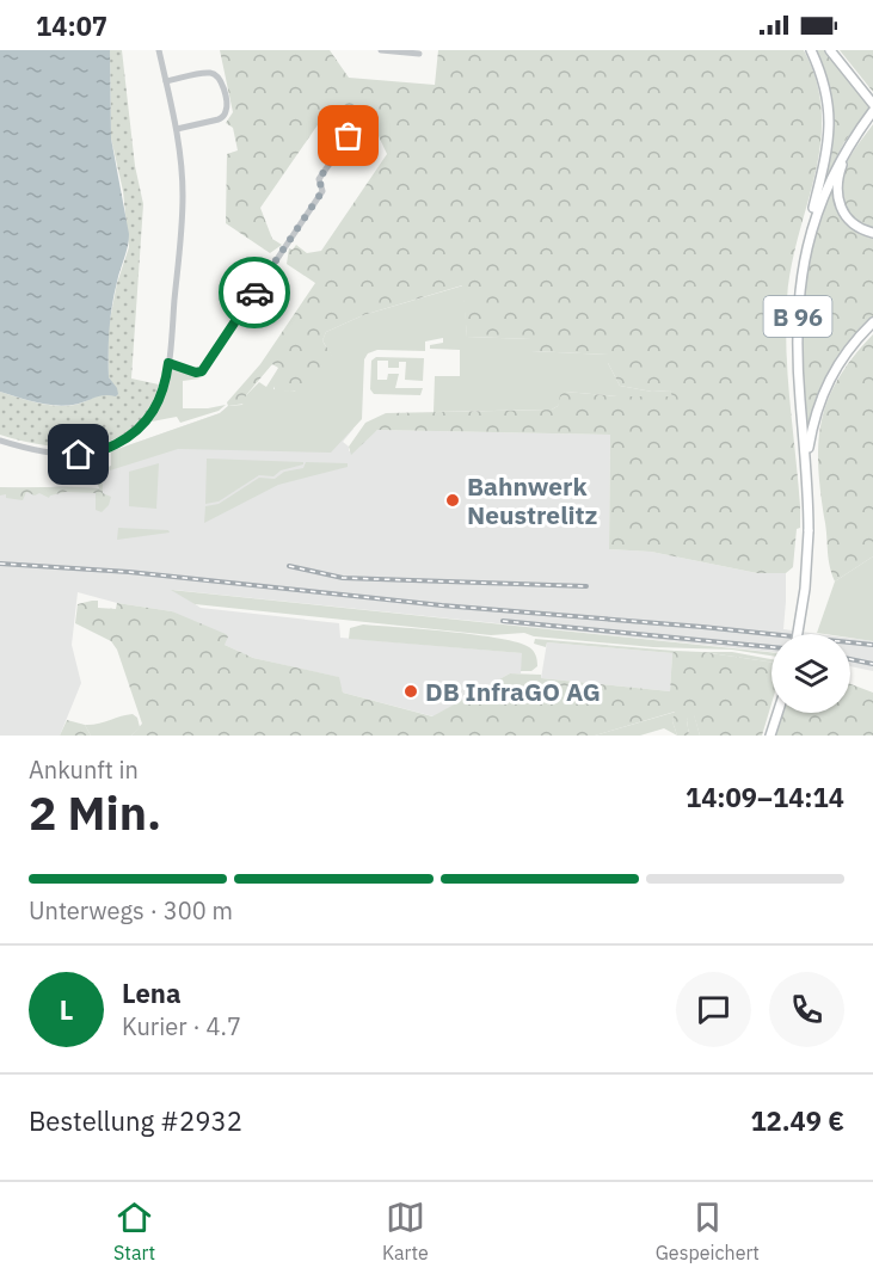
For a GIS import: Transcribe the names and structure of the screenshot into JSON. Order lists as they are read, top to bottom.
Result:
{
  "streets": {
    "main road": ["B 96"]
  },
  "places": ["Bahnwerk Neustrelitz", "DB InfraGO AG"],
  "page": {
    "status": "14:07",
    "heading": ["2 Min.", "Ankunft in", "14:09–14:14"],
    "panel": [
      "Lena",
      "Kurier · 4.7",
      "Bestellung #2932",
      "12.49 €"
    ],
    "bar": "Unterwegs · 300 m",
    "round": "L",
    "tabs": ["Start", "Karte", "Gespeichert"]
  }
}
